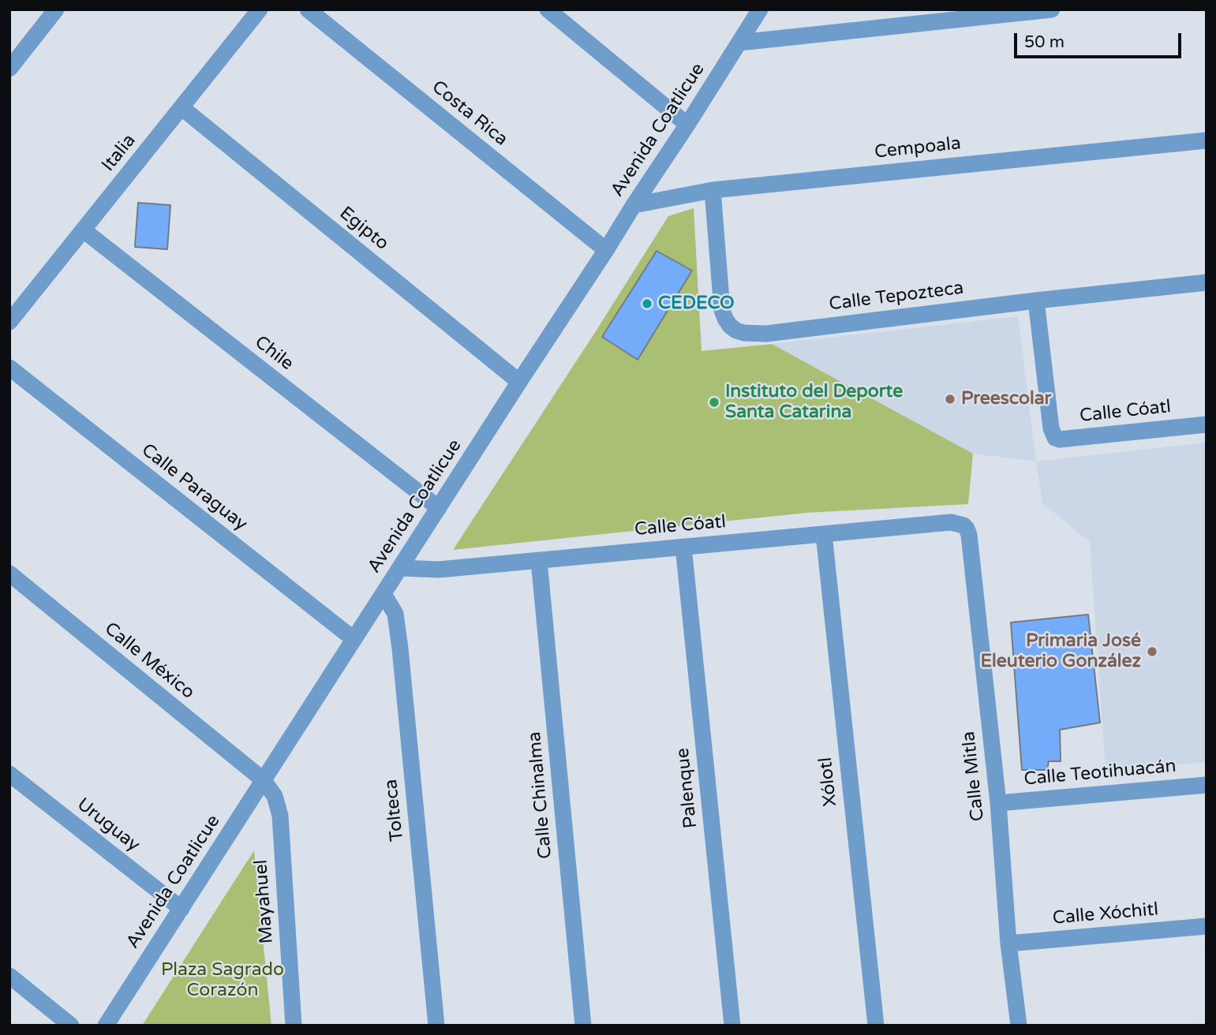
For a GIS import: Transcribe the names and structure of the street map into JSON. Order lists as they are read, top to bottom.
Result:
{
  "streets": {
    "street": [
      "Costa Rica",
      "Avenida Coatlicue",
      "Cempoala",
      "Italia",
      "Egipto",
      "Calle Tepozteca",
      "Chile",
      "Calle Cóatl",
      "Calle Paraguay",
      "Calle México",
      "Calle Teotihuacán",
      "Calle Mitla",
      "Xólotl",
      "Palenque",
      "Calle Chinalma",
      "Tolteca",
      "Uruguay",
      "Mayahuel",
      "Calle Xóchitl"
    ]
  },
  "crossings": [
    ["Costa Rica", "Avenida Coatlicue"],
    ["Avenida Coatlicue", "Cempoala"],
    ["Avenida Coatlicue", "Egipto"],
    ["Avenida Coatlicue", "Chile"],
    ["Avenida Coatlicue", "Calle Cóatl"],
    ["Avenida Coatlicue", "Calle Paraguay"],
    ["Avenida Coatlicue", "Calle México"],
    ["Avenida Coatlicue", "Tolteca"],
    ["Avenida Coatlicue", "Uruguay"],
    ["Avenida Coatlicue", "Mayahuel"],
    ["Cempoala", "Calle Tepozteca"],
    ["Italia", "Egipto"],
    ["Italia", "Chile"],
    ["Calle Tepozteca", "Calle Cóatl"],
    ["Calle Cóatl", "Calle Mitla"],
    ["Calle Cóatl", "Xólotl"],
    ["Calle Cóatl", "Palenque"],
    ["Calle Cóatl", "Calle Chinalma"],
    ["Calle México", "Mayahuel"],
    ["Calle Teotihuacán", "Calle Mitla"],
    ["Calle Mitla", "Calle Xóchitl"]
  ],
  "parks": ["Plaza Sagrado Corazón"],
  "places": [
    "CEDECO",
    "Preescolar",
    "Instituto del Deporte Santa Catarina",
    "Primaria José Eleuterio González"
  ],
  "scale_bar": "50 m"
}
